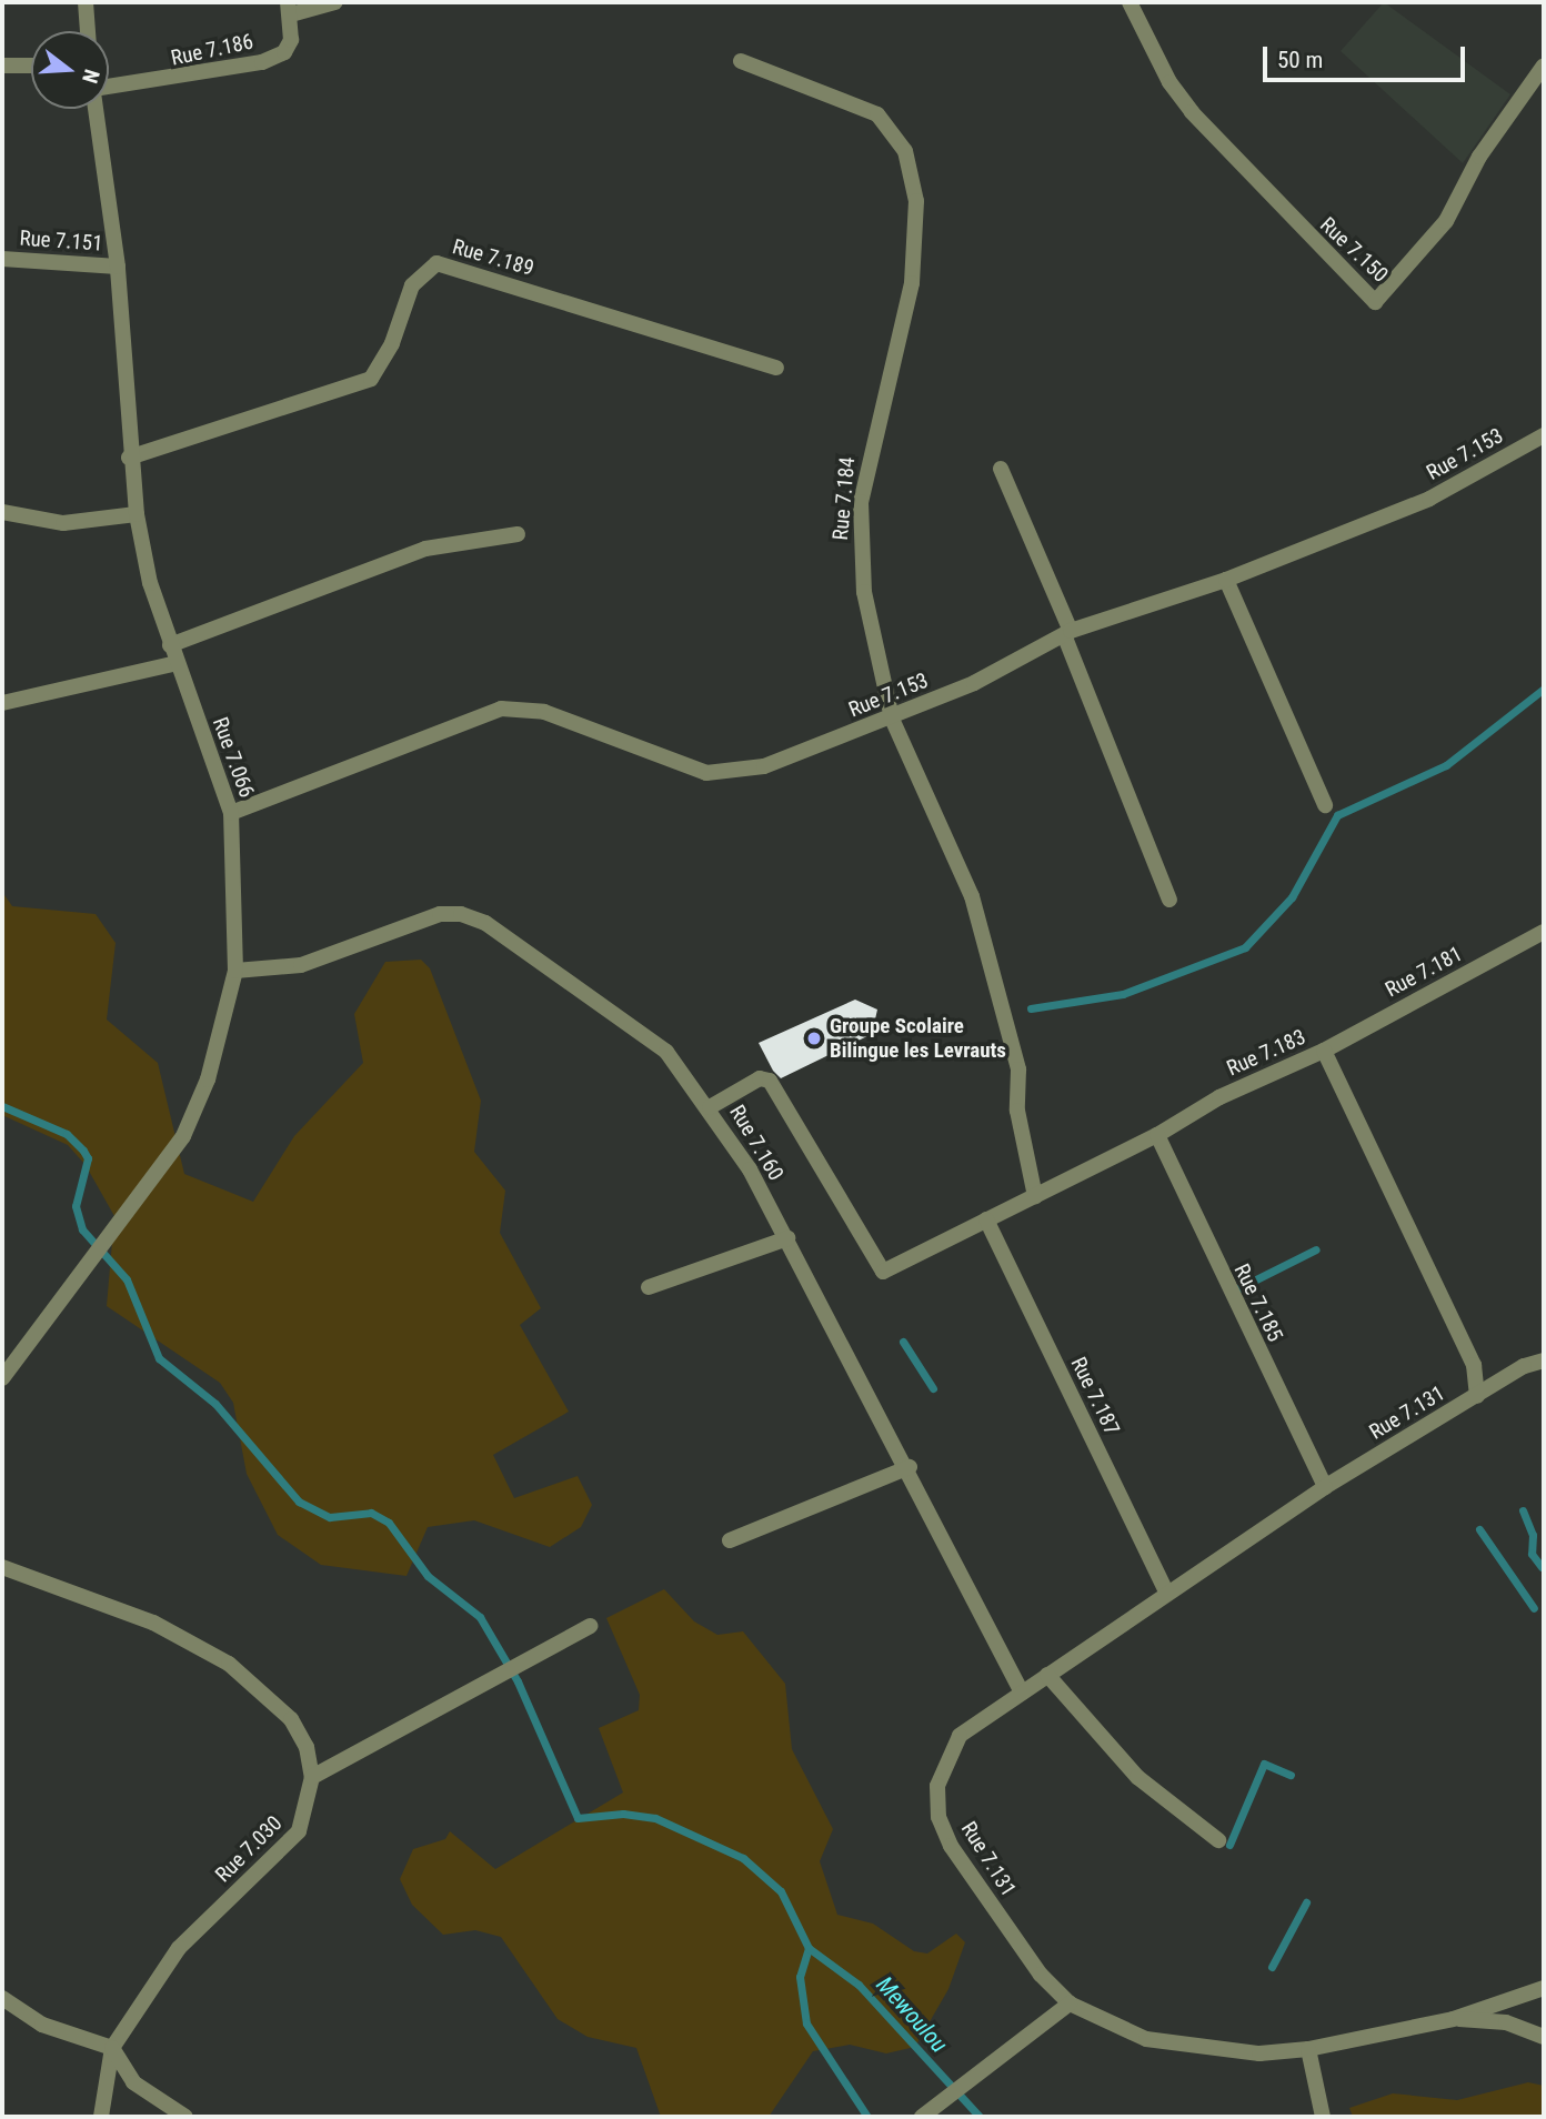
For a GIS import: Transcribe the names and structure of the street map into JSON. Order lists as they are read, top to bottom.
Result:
{
  "streets": {
    "street": [
      "Rue 7.186",
      "Rue 7.151",
      "Rue 7.150",
      "Rue 7.189",
      "Rue 7.153",
      "Rue 7.184",
      "Rue 7.066",
      "Rue 7.181",
      "Rue 7.183",
      "Rue 7.160",
      "Rue 7.185",
      "Rue 7.187",
      "Rue 7.131",
      "Rue 7.030"
    ]
  },
  "crossings": [
    ["Rue 7.151", "Rue 7.066"],
    ["Rue 7.189", "Rue 7.066"],
    ["Rue 7.153", "Rue 7.184"],
    ["Rue 7.153", "Rue 7.066"],
    ["Rue 7.184", "Rue 7.183"],
    ["Rue 7.066", "Rue 7.160"],
    ["Rue 7.181", "Rue 7.183"],
    ["Rue 7.183", "Rue 7.160"],
    ["Rue 7.183", "Rue 7.185"],
    ["Rue 7.183", "Rue 7.187"],
    ["Rue 7.183", "Rue 7.131"],
    ["Rue 7.160", "Rue 7.131"],
    ["Rue 7.185", "Rue 7.131"],
    ["Rue 7.187", "Rue 7.131"]
  ],
  "water": ["Mewoulou"],
  "places": ["Groupe Scolaire Bilingue les Levrauts"],
  "scale_bar": "50 m",
  "north": "right"
}
